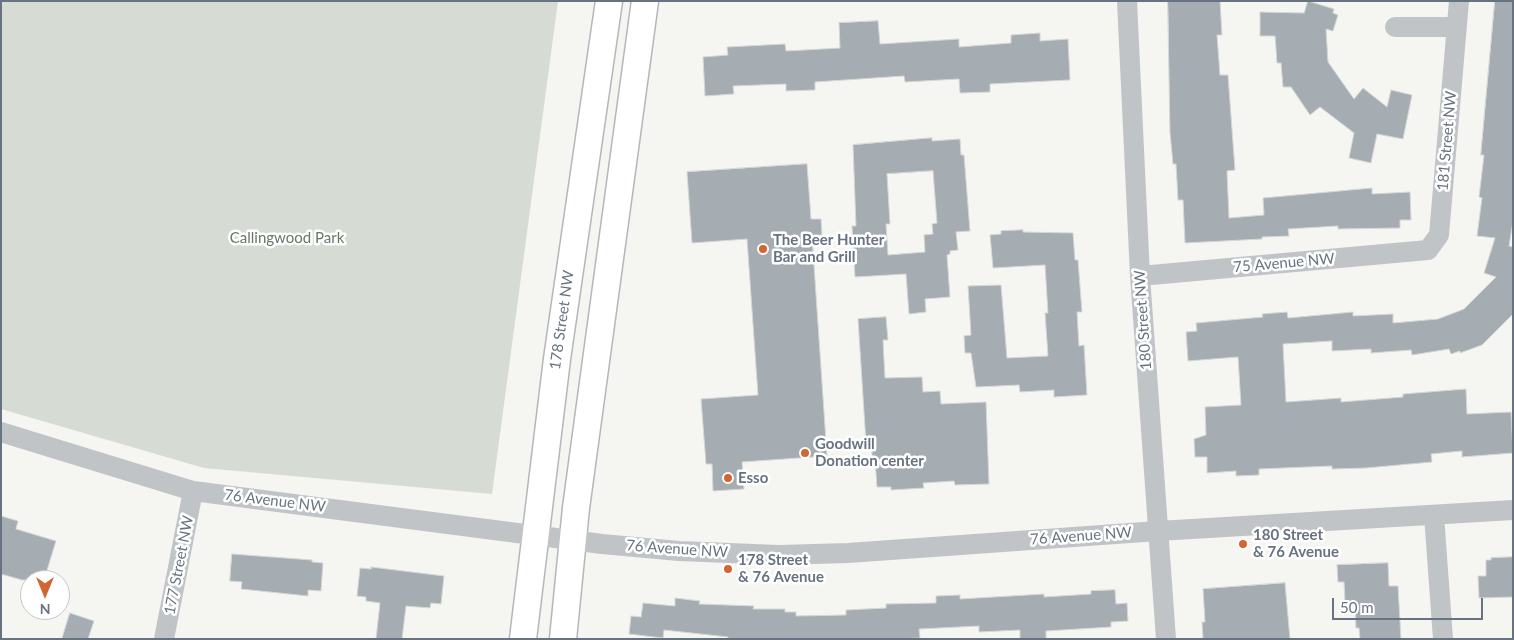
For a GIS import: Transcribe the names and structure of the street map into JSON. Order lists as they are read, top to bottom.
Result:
{
  "streets": {
    "main road": ["178 Street NW"],
    "street": [
      "181 Street NW",
      "75 Avenue NW",
      "180 Street NW",
      "76 Avenue NW",
      "177 Street NW"
    ]
  },
  "crossings": [
    ["181 Street NW", "75 Avenue NW"],
    ["75 Avenue NW", "180 Street NW"],
    ["178 Street NW", "76 Avenue NW"],
    ["180 Street NW", "76 Avenue NW"],
    ["76 Avenue NW", "177 Street NW"]
  ],
  "parks": ["Callingwood Park"],
  "places": [
    "The Beer Hunter Bar and Grill",
    "Goodwill Donation center",
    "Esso",
    "180 Street & 76 Avenue",
    "178 Street & 76 Avenue"
  ],
  "scale_bar": "50 m",
  "north": "bottom"
}
